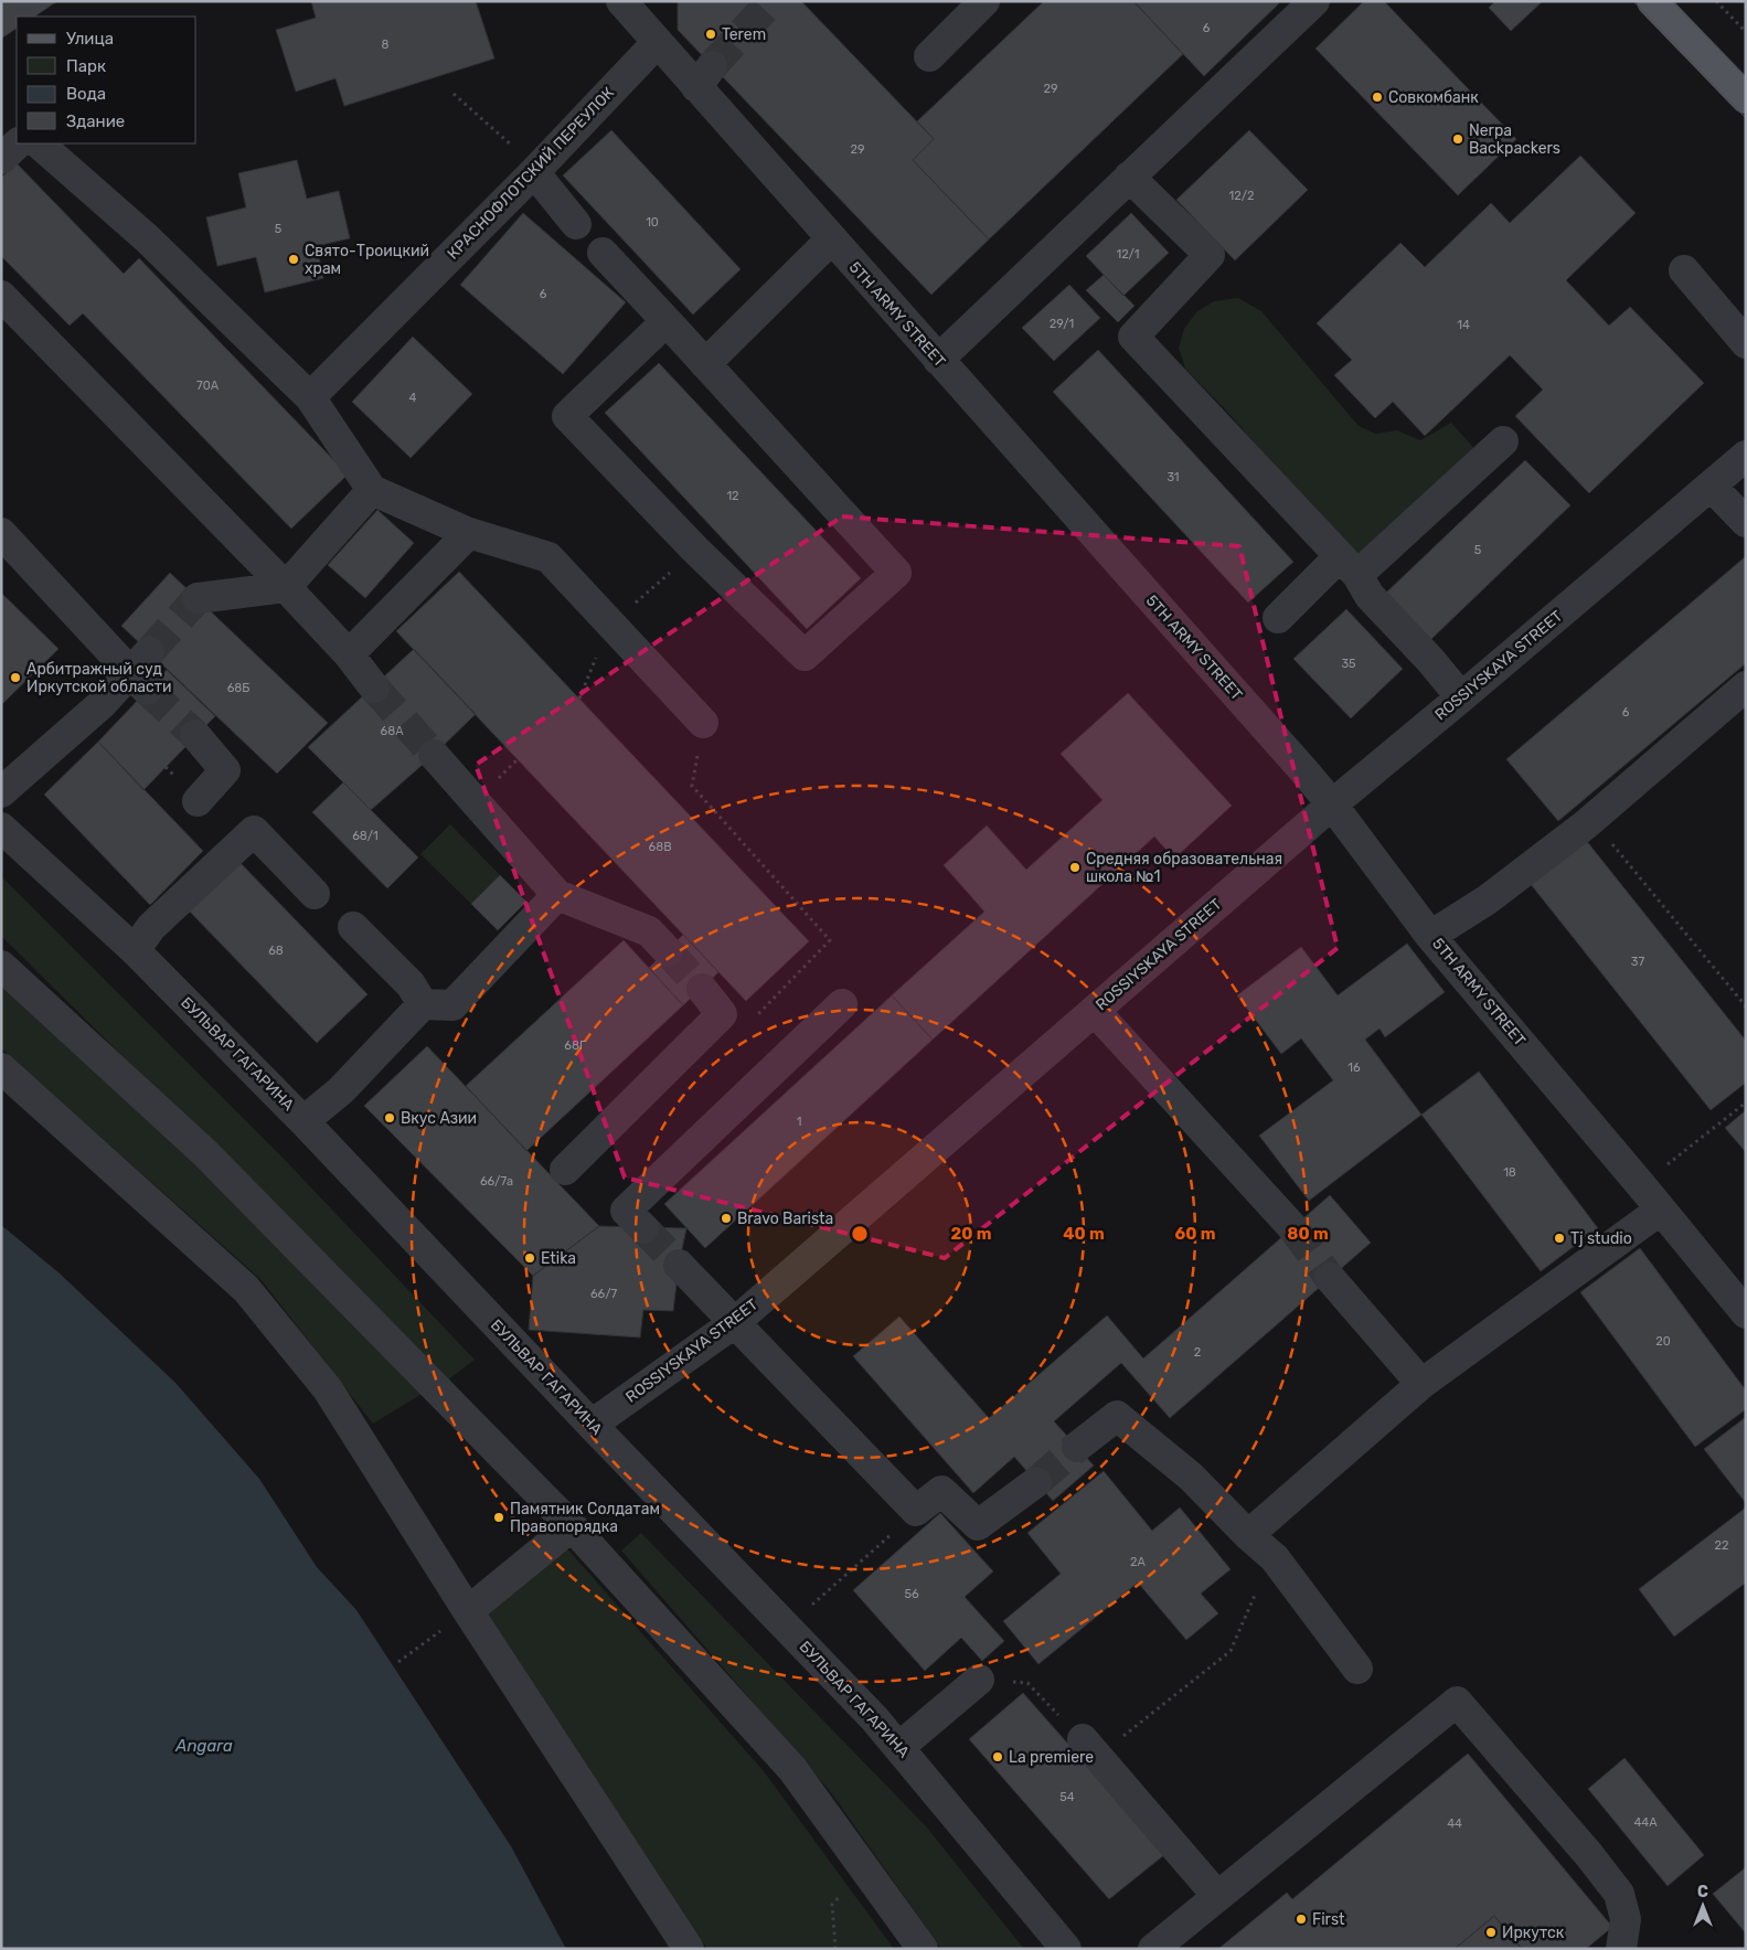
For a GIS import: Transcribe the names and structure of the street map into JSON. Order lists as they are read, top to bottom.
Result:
{
  "streets": {
    "street": [
      "КРАСНОФЛОТСКИЙ ПЕРЕУЛОК",
      "5TH ARMY STREET",
      "ROSSIYSKAYA STREET",
      "БУЛЬВАР ГАГАРИНА"
    ]
  },
  "crossings": [
    ["КРАСНОФЛОТСКИЙ ПЕРЕУЛОК", "5TH ARMY STREET"],
    ["5TH ARMY STREET", "ROSSIYSKAYA STREET"],
    ["ROSSIYSKAYA STREET", "БУЛЬВАР ГАГАРИНА"]
  ],
  "water": ["Angara"],
  "places": [
    "Terem",
    "Совкомбанк",
    "Nerpa Backpackers",
    "Свято-Троицкий храм",
    "Арбитражный суд Иркутской области",
    "Средняя образовательная школа №1",
    "Вкус Азии",
    "Bravo Barista",
    "Tj studio",
    "Etika",
    "Памятник Солдатам Правопорядка",
    "La premiere",
    "First",
    "Иркутск"
  ],
  "house_numbers": [
    "6",
    "8",
    "29",
    "29",
    "12/2",
    "10",
    "5",
    "12/1",
    "6",
    "29/1",
    "14",
    "70А",
    "4",
    "31",
    "12",
    "5",
    "35",
    "68Б",
    "6",
    "68А",
    "68/1",
    "68В",
    "68",
    "37",
    "68Г",
    "16",
    "1",
    "18",
    "66/7а",
    "66/7",
    "20",
    "2",
    "22",
    "2А",
    "56",
    "54",
    "44А",
    "44"
  ],
  "legend": [
    "Улица",
    "Парк",
    "Вода",
    "Здание"
  ],
  "north": "top",
  "rings": [
    "20 m",
    "40 m",
    "60 m",
    "80 m"
  ]
}
